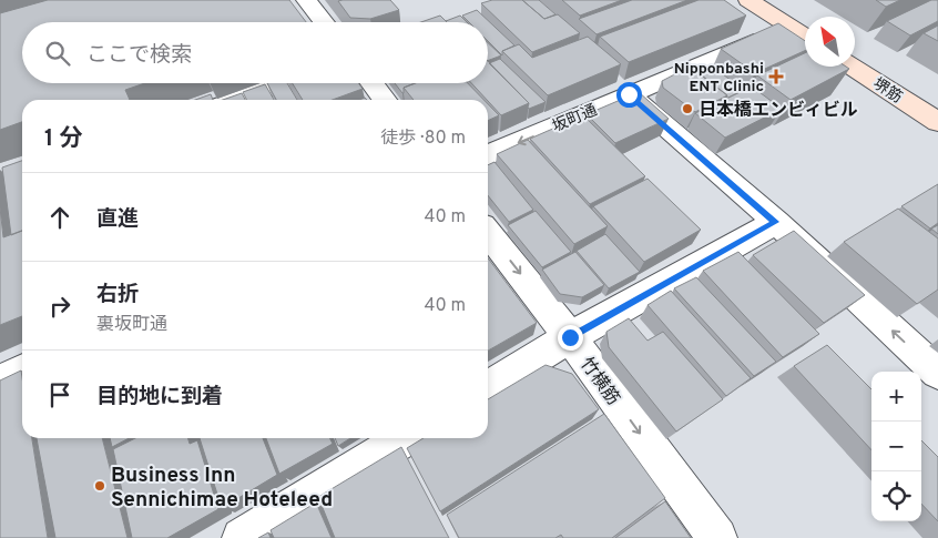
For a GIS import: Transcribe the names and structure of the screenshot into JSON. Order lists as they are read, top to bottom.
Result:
{
  "streets": {
    "main road": ["堺筋"],
    "street": ["坂町通", "竹横筋"]
  },
  "places": {
    "health": ["Nipponbashi ENT Clinic"],
    "other": ["日本橋エンビィビル", "Business Inn Sennichimae Hoteleed"]
  },
  "north": "top left",
  "page": {
    "search": "ここで検索",
    "heading": ["1 分", "徒歩 · 80 m"],
    "list": [
      ["直進", "40 m"],
      ["右折", "裏坂町通", "40 m"],
      "目的地に到着"
    ],
    "map_buttons": ["+", "−"]
  }
}
